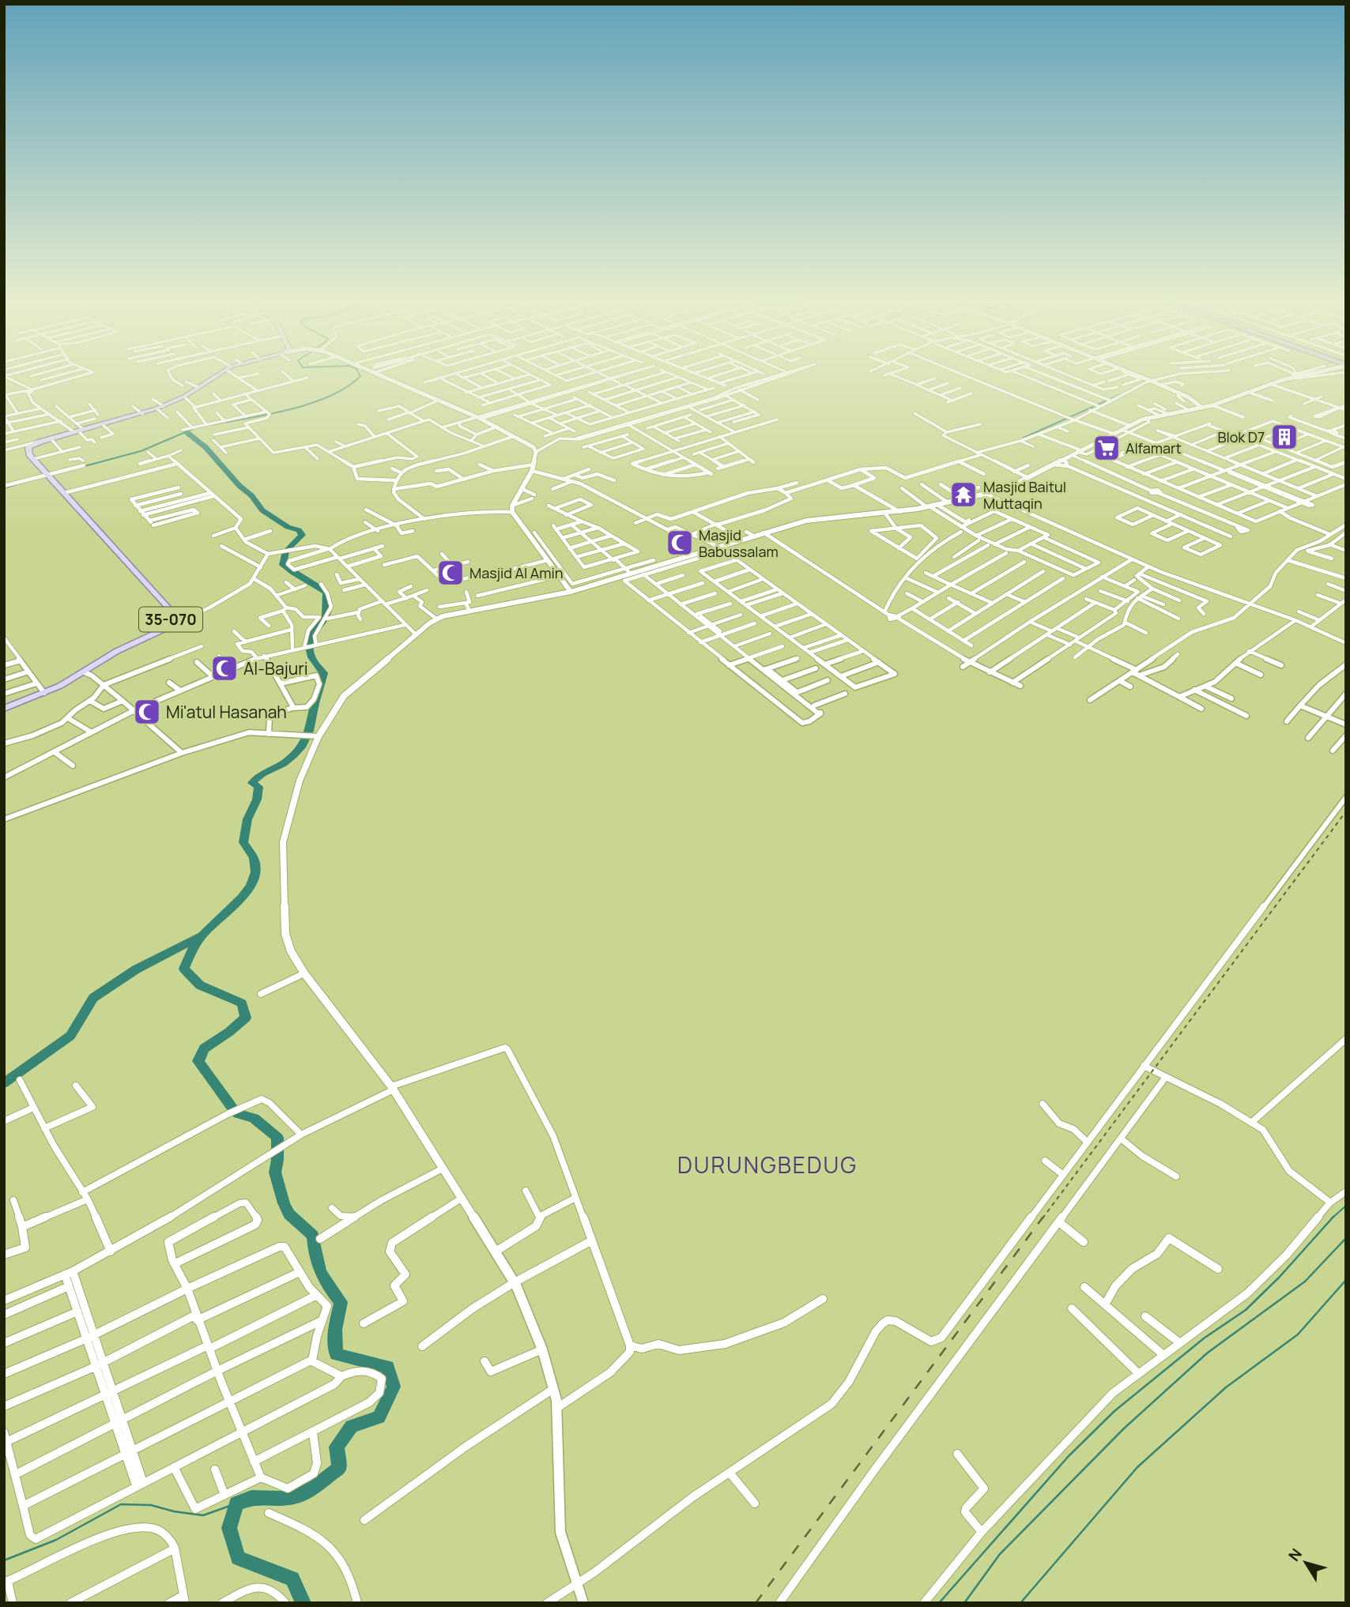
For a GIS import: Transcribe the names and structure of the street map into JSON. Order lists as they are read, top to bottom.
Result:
{
  "streets": {
    "main road": ["35-070"]
  },
  "districts": ["DURUNGBEDUG"],
  "places": {
    "building": ["Blok D7"],
    "supermarket": ["Alfamart"],
    "temple": ["Masjid Baitul Muttaqin"],
    "mosque": [
      "Masjid Babussalam",
      "Masjid Al Amin",
      "Al-Bajuri",
      "Mi'atul Hasanah"
    ]
  },
  "north": "top left"
}
